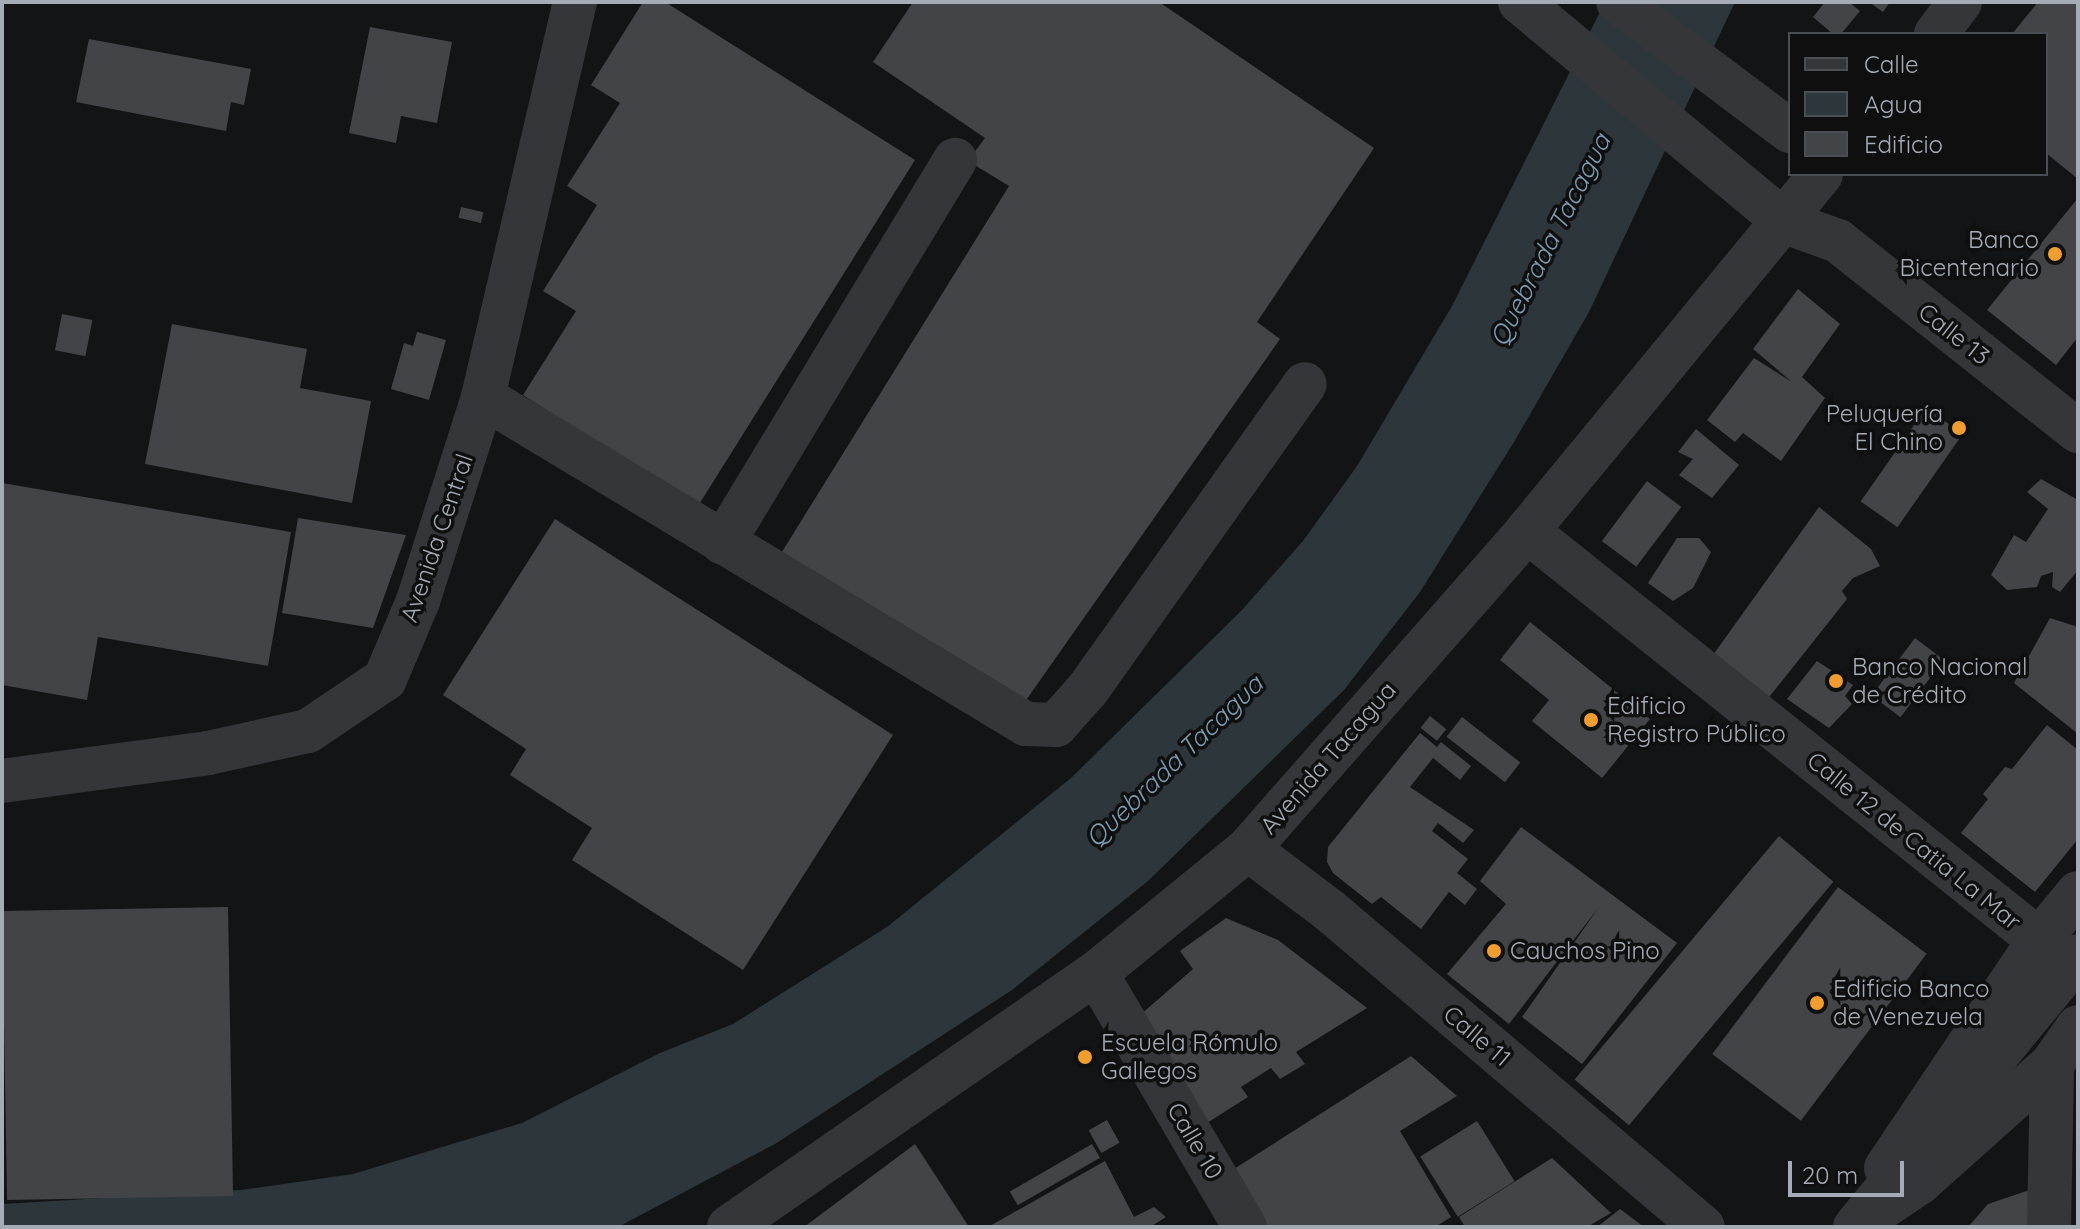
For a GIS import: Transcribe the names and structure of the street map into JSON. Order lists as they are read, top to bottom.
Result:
{
  "streets": {
    "street": [
      "Calle 13",
      "Avenida Central",
      "Avenida Tacagua",
      "Calle 12 de Catia La Mar",
      "Calle 11",
      "Calle 10"
    ]
  },
  "crossings": [
    ["Calle 13", "Avenida Tacagua"],
    ["Avenida Tacagua", "Calle 12 de Catia La Mar"],
    ["Avenida Tacagua", "Calle 11"],
    ["Avenida Tacagua", "Calle 10"]
  ],
  "water": ["Quebrada Tacagua"],
  "places": [
    "Banco Bicentenario",
    "Peluquería El Chino",
    "Banco Nacional de Crédito",
    "Edificio Registro Público",
    "Cauchos Pino",
    "Edificio Banco de Venezuela",
    "Escuela Rómulo Gallegos"
  ],
  "legend": ["Calle", "Agua", "Edificio"],
  "scale_bar": "20 m"
}
